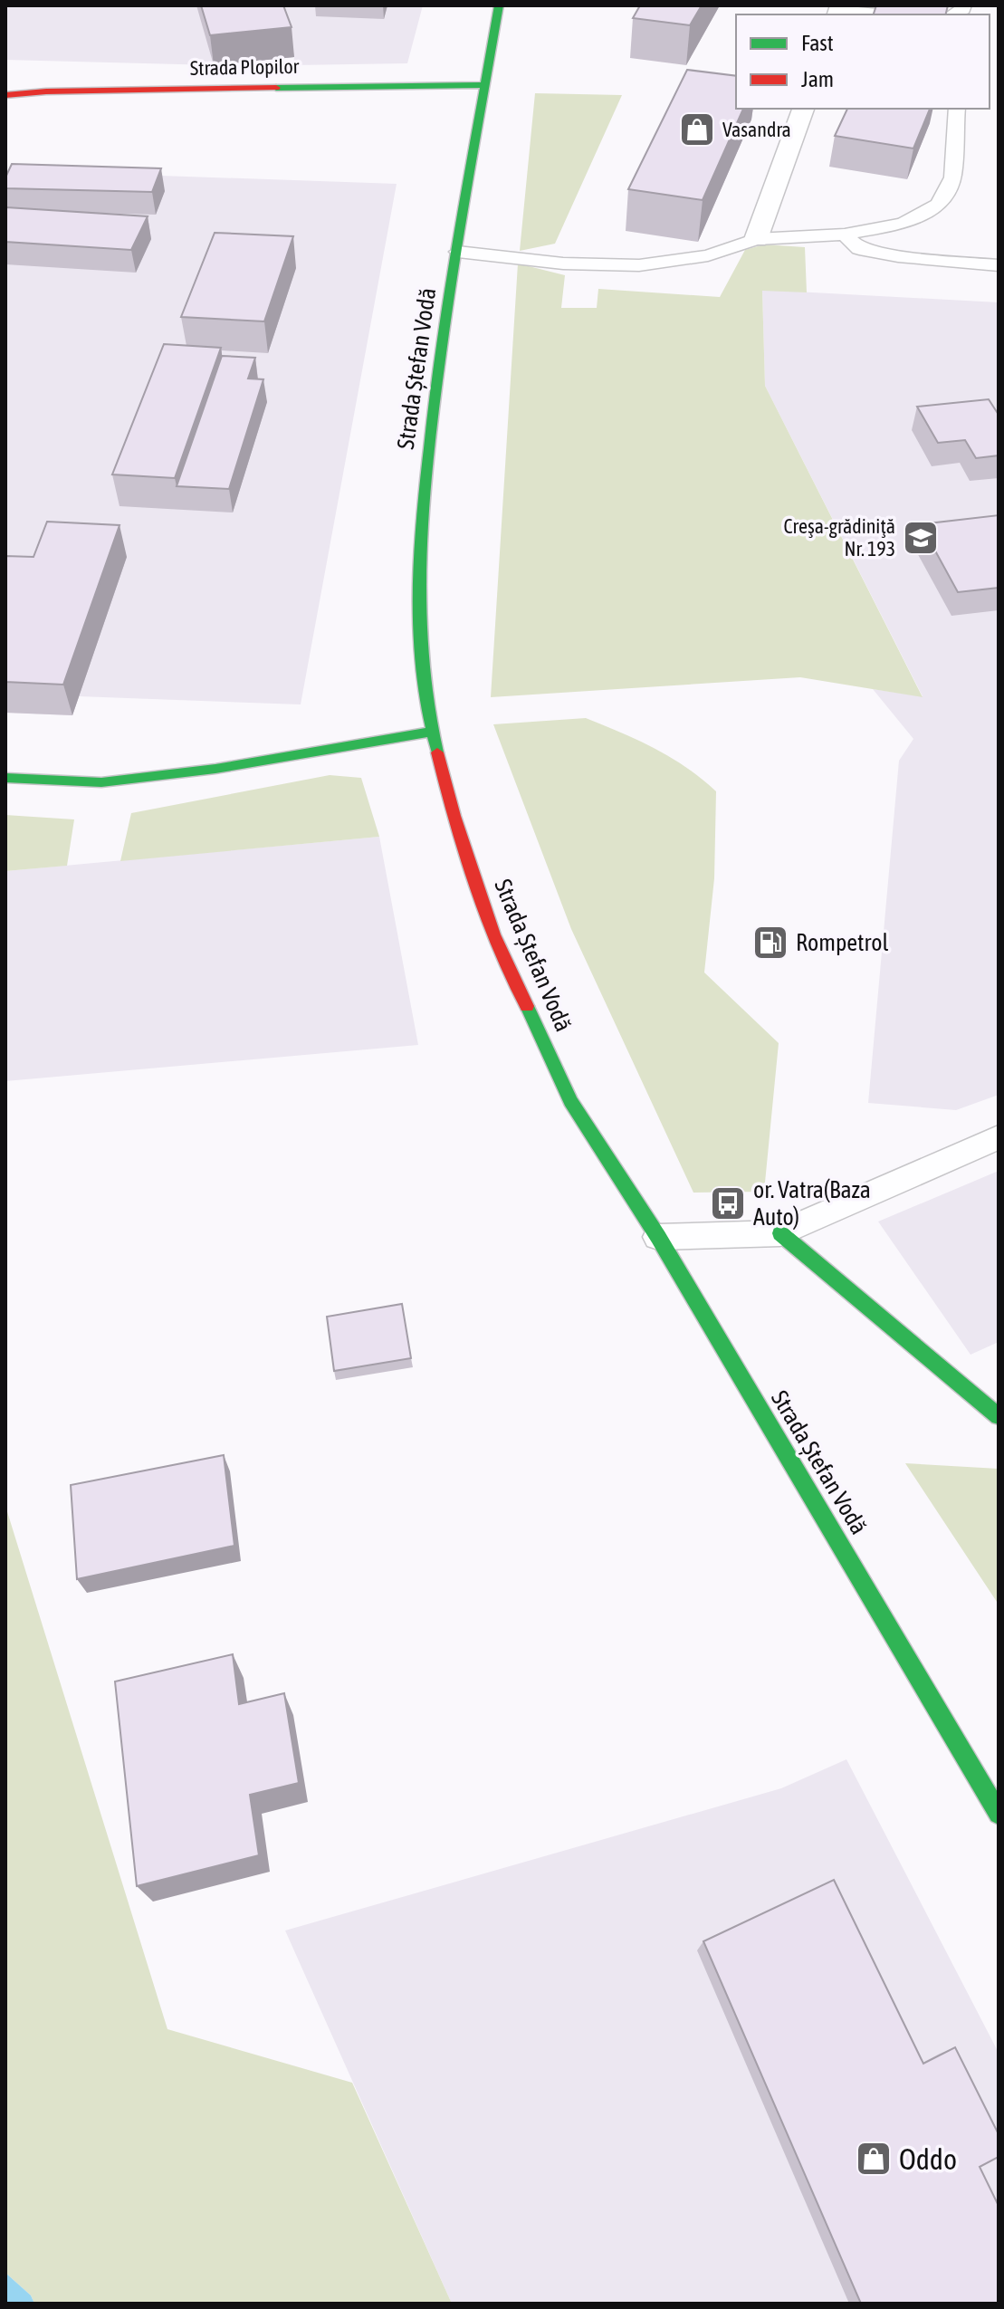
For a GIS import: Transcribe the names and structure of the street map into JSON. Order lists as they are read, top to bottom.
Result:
{
  "streets": {
    "main road": ["Strada Plopilor", "Strada Ștefan Vodă"]
  },
  "crossings": [
    ["Strada Plopilor", "Strada Ștefan Vodă"]
  ],
  "places": {
    "shop": ["Vasandra", "Oddo"],
    "school or university": ["Creşa-grădiniţă Nr. 193"],
    "fuel station": ["Rompetrol"],
    "bus stop": ["or. Vatra(Baza Auto)"]
  },
  "legend": ["Fast", "Jam"]
}
